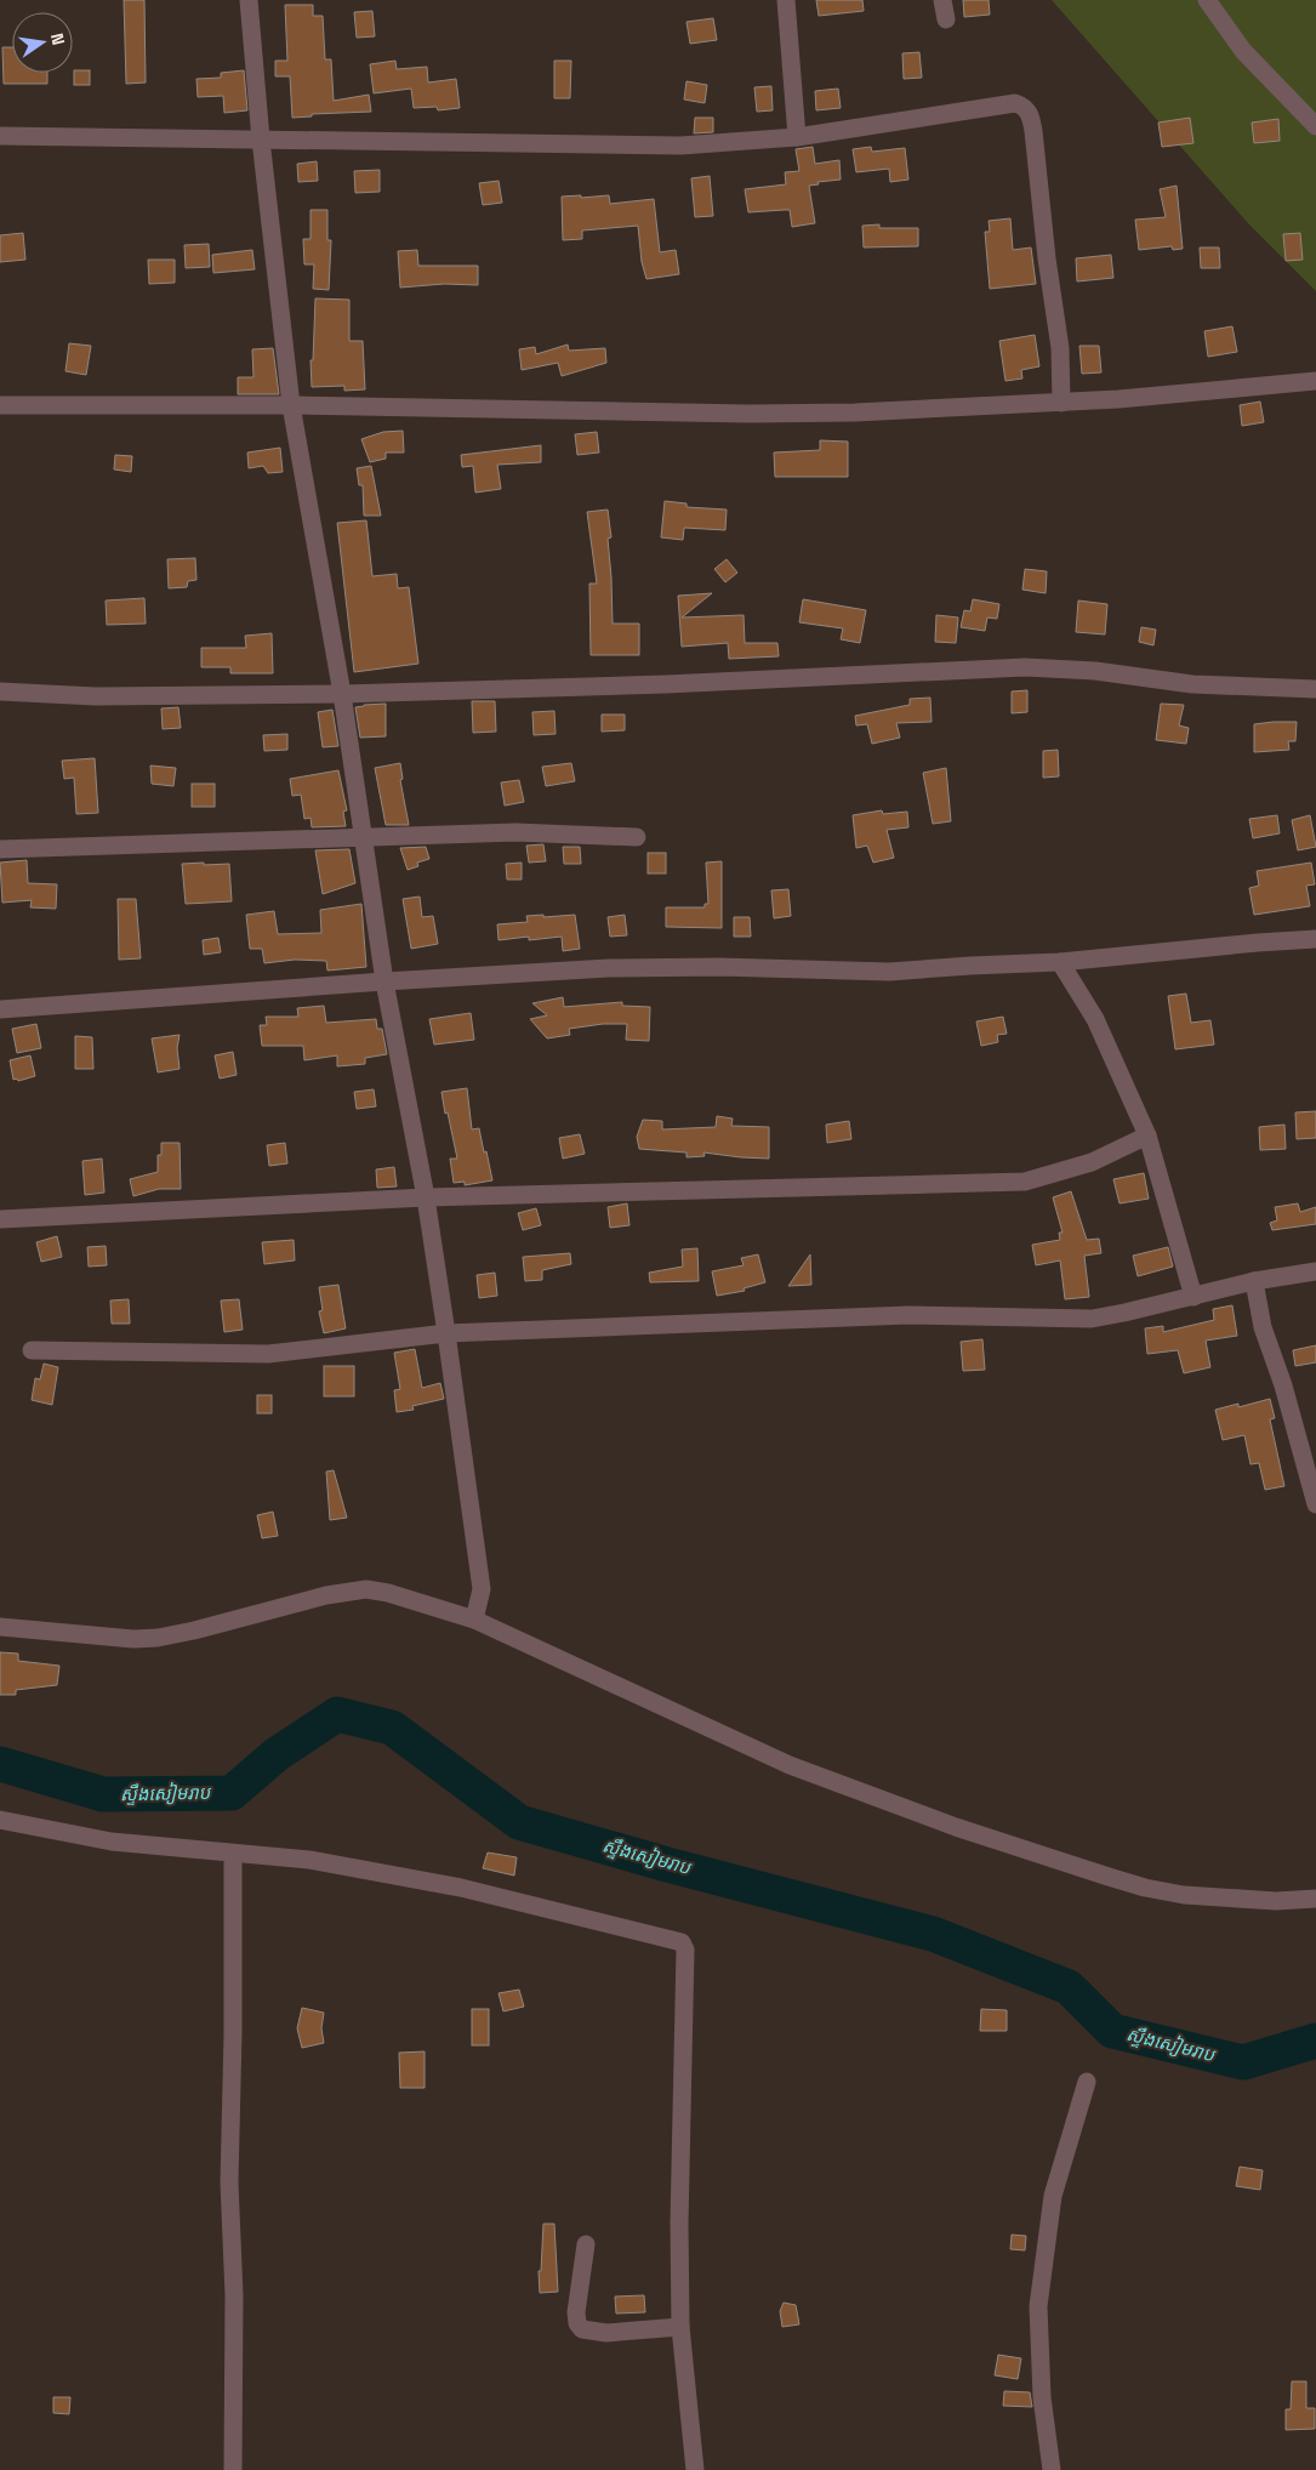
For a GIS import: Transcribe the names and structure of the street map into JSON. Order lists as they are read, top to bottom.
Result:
{
  "water": ["ស្ទឹងសៀមរាប"],
  "north": "right"
}
